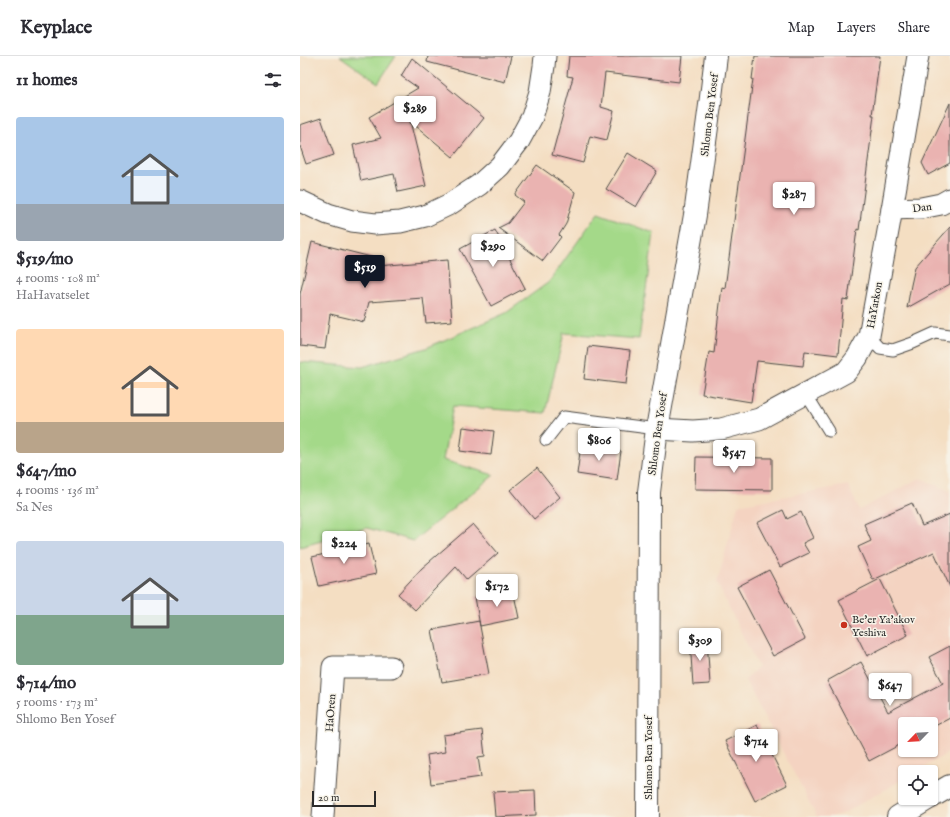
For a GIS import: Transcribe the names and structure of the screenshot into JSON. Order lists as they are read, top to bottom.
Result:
{
  "streets": {
    "main road": ["Shlomo Ben Yosef"],
    "street": ["Dan", "HaYarkon", "HaOren"]
  },
  "crossings": [
    ["Shlomo Ben Yosef", "HaYarkon"],
    ["Dan", "HaYarkon"]
  ],
  "places": ["Be'er Ya'akov Yeshiva"],
  "scale_bar": "20 m",
  "north": "bottom left",
  "page": {
    "header": "Keyplace",
    "nav": ["Map", "Layers", "Share"],
    "heading": "11 homes",
    "price": [
      "$289",
      "$287",
      "$290",
      "$519",
      "$806",
      "$547",
      "$224",
      "$172",
      "$309",
      "$647",
      "$714"
    ],
    "list": [
      {
        "name": "$519/mo",
        "note": "4 rooms · 108 m² · HaHavatselet"
      },
      {
        "name": "$647/mo",
        "note": "4 rooms · 136 m² · Sa Nes"
      },
      {
        "name": "$714/mo",
        "note": "5 rooms · 173 m² · Shlomo Ben Yosef"
      }
    ],
    "scale": "20 m"
  }
}
